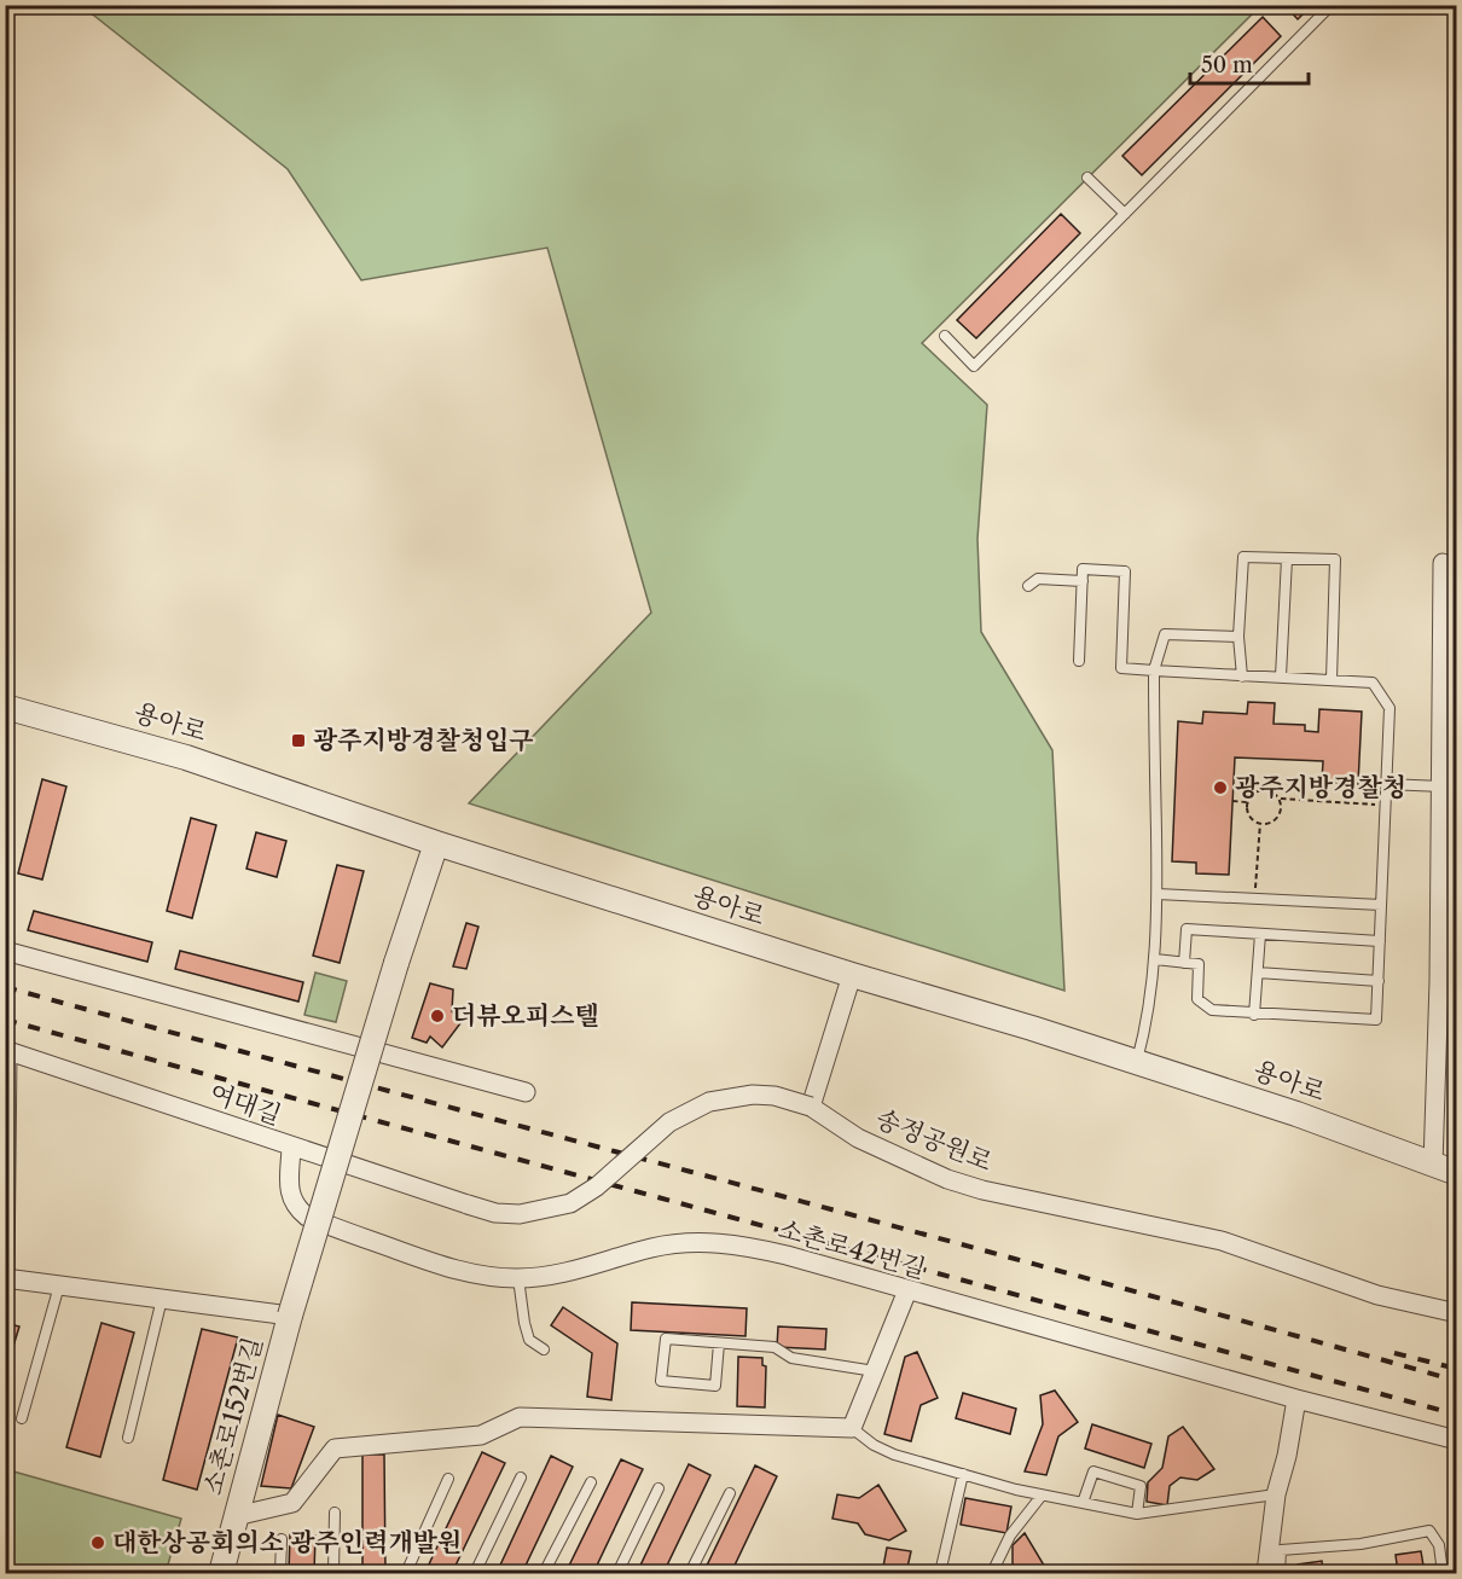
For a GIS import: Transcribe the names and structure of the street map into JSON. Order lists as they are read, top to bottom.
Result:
{
  "streets": {
    "street": [
      "용아로",
      "여대길",
      "송정공원로",
      "소촌로42번길",
      "소촌로152번길"
    ]
  },
  "crossings": [
    ["용아로", "소촌로152번길"],
    ["여대길", "송정공원로"],
    ["여대길", "소촌로42번길"]
  ],
  "places": {
    "transit": ["광주지방경찰청입구"],
    "other": ["광주지방경찰청", "더뷰오피스텔", "대한상공회의소 광주인력개발원"]
  },
  "scale_bar": "50 m"
}
